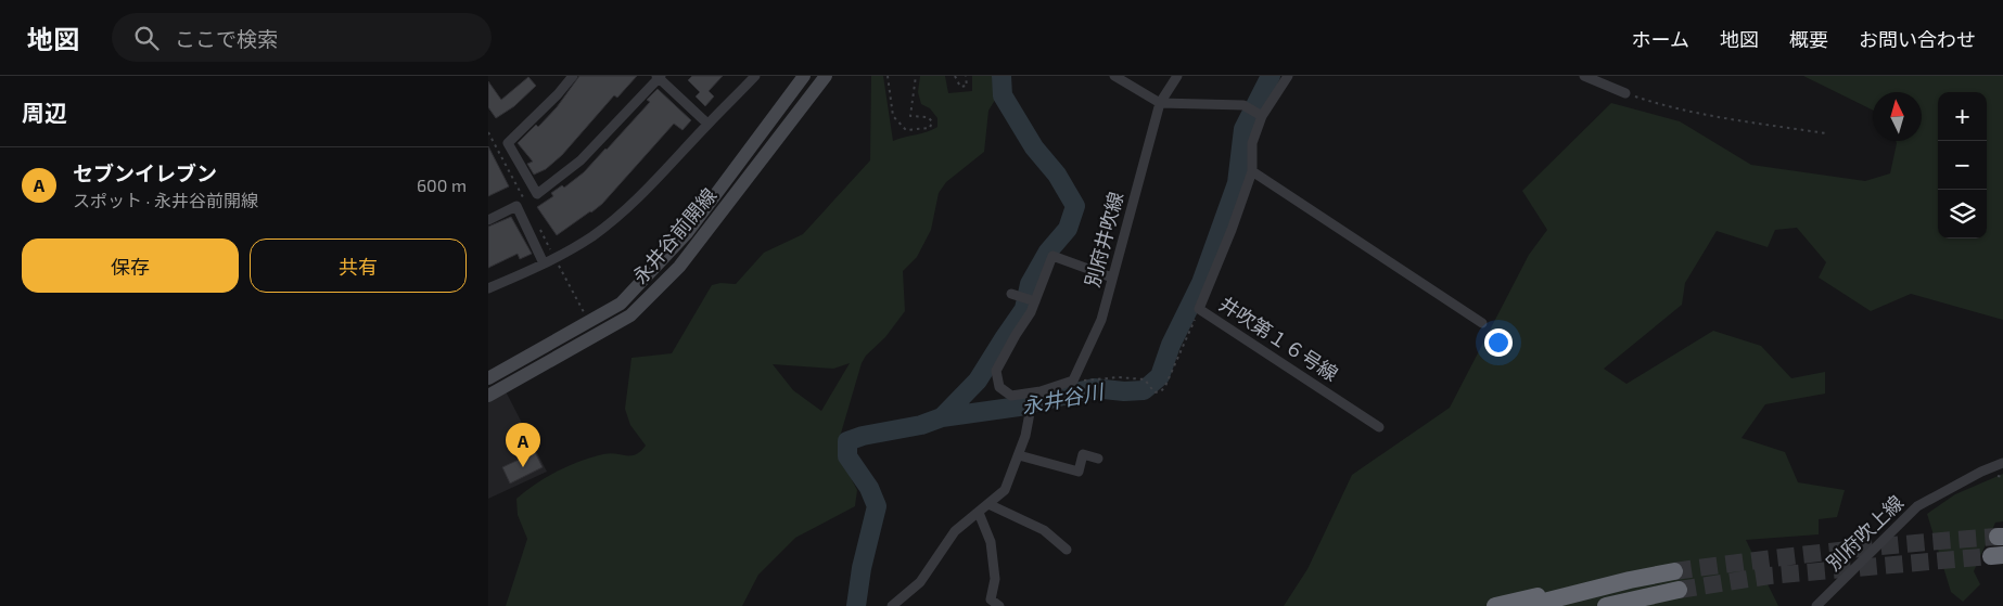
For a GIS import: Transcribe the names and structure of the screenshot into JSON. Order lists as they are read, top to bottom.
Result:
{
  "streets": {
    "street": [
      "永井谷前開線",
      "別府井吹線",
      "井吹第１６号線",
      "別府吹上線"
    ]
  },
  "water": ["永井谷川"],
  "north": "top",
  "page": {
    "header": "地図",
    "search": "ここで検索",
    "nav": [
      "ホーム",
      "地図",
      "概要",
      "お問い合わせ"
    ],
    "heading": "周辺",
    "map_buttons": ["+", "−"],
    "list": [
      {
        "mark": "A",
        "name": "セブンイレブン",
        "note": "スポット · 永井谷前開線",
        "value": "600 m"
      }
    ],
    "buttons": ["保存", "共有"],
    "pins": "A"
  }
}
